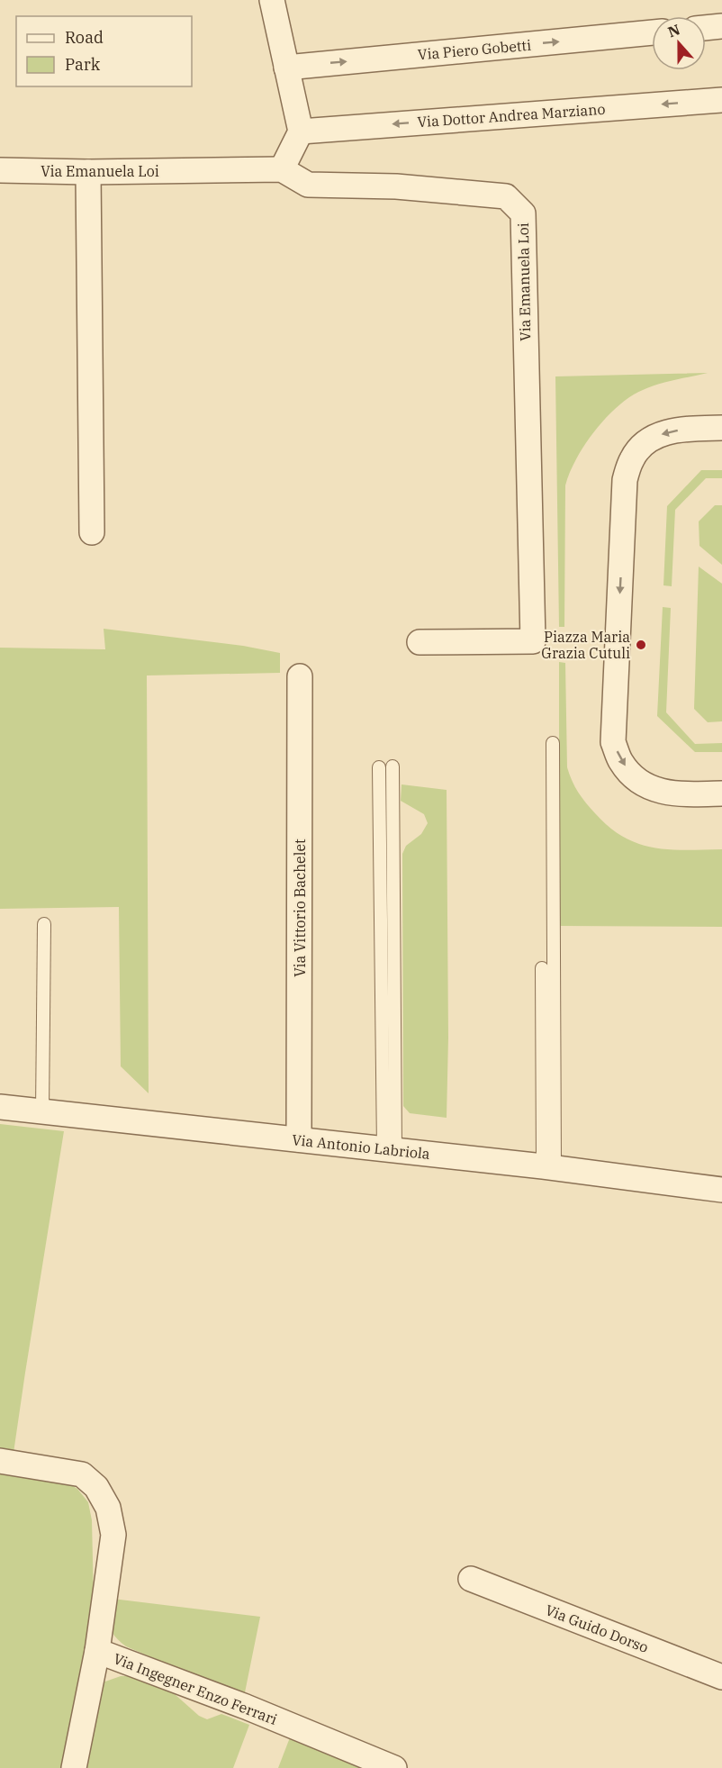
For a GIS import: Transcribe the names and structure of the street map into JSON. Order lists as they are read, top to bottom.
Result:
{
  "streets": {
    "street": [
      "Via Piero Gobetti",
      "Via Dottor Andrea Marziano",
      "Via Emanuela Loi",
      "Via Vittorio Bachelet",
      "Via Antonio Labriola",
      "Via Guido Dorso",
      "Via Ingegner Enzo Ferrari"
    ]
  },
  "crossings": [
    ["Via Vittorio Bachelet", "Via Antonio Labriola"]
  ],
  "one_way": ["Via Piero Gobetti", "Via Dottor Andrea Marziano"],
  "places": ["Piazza Maria Grazia Cutuli"],
  "legend": ["Road", "Park"],
  "north": "top"
}
